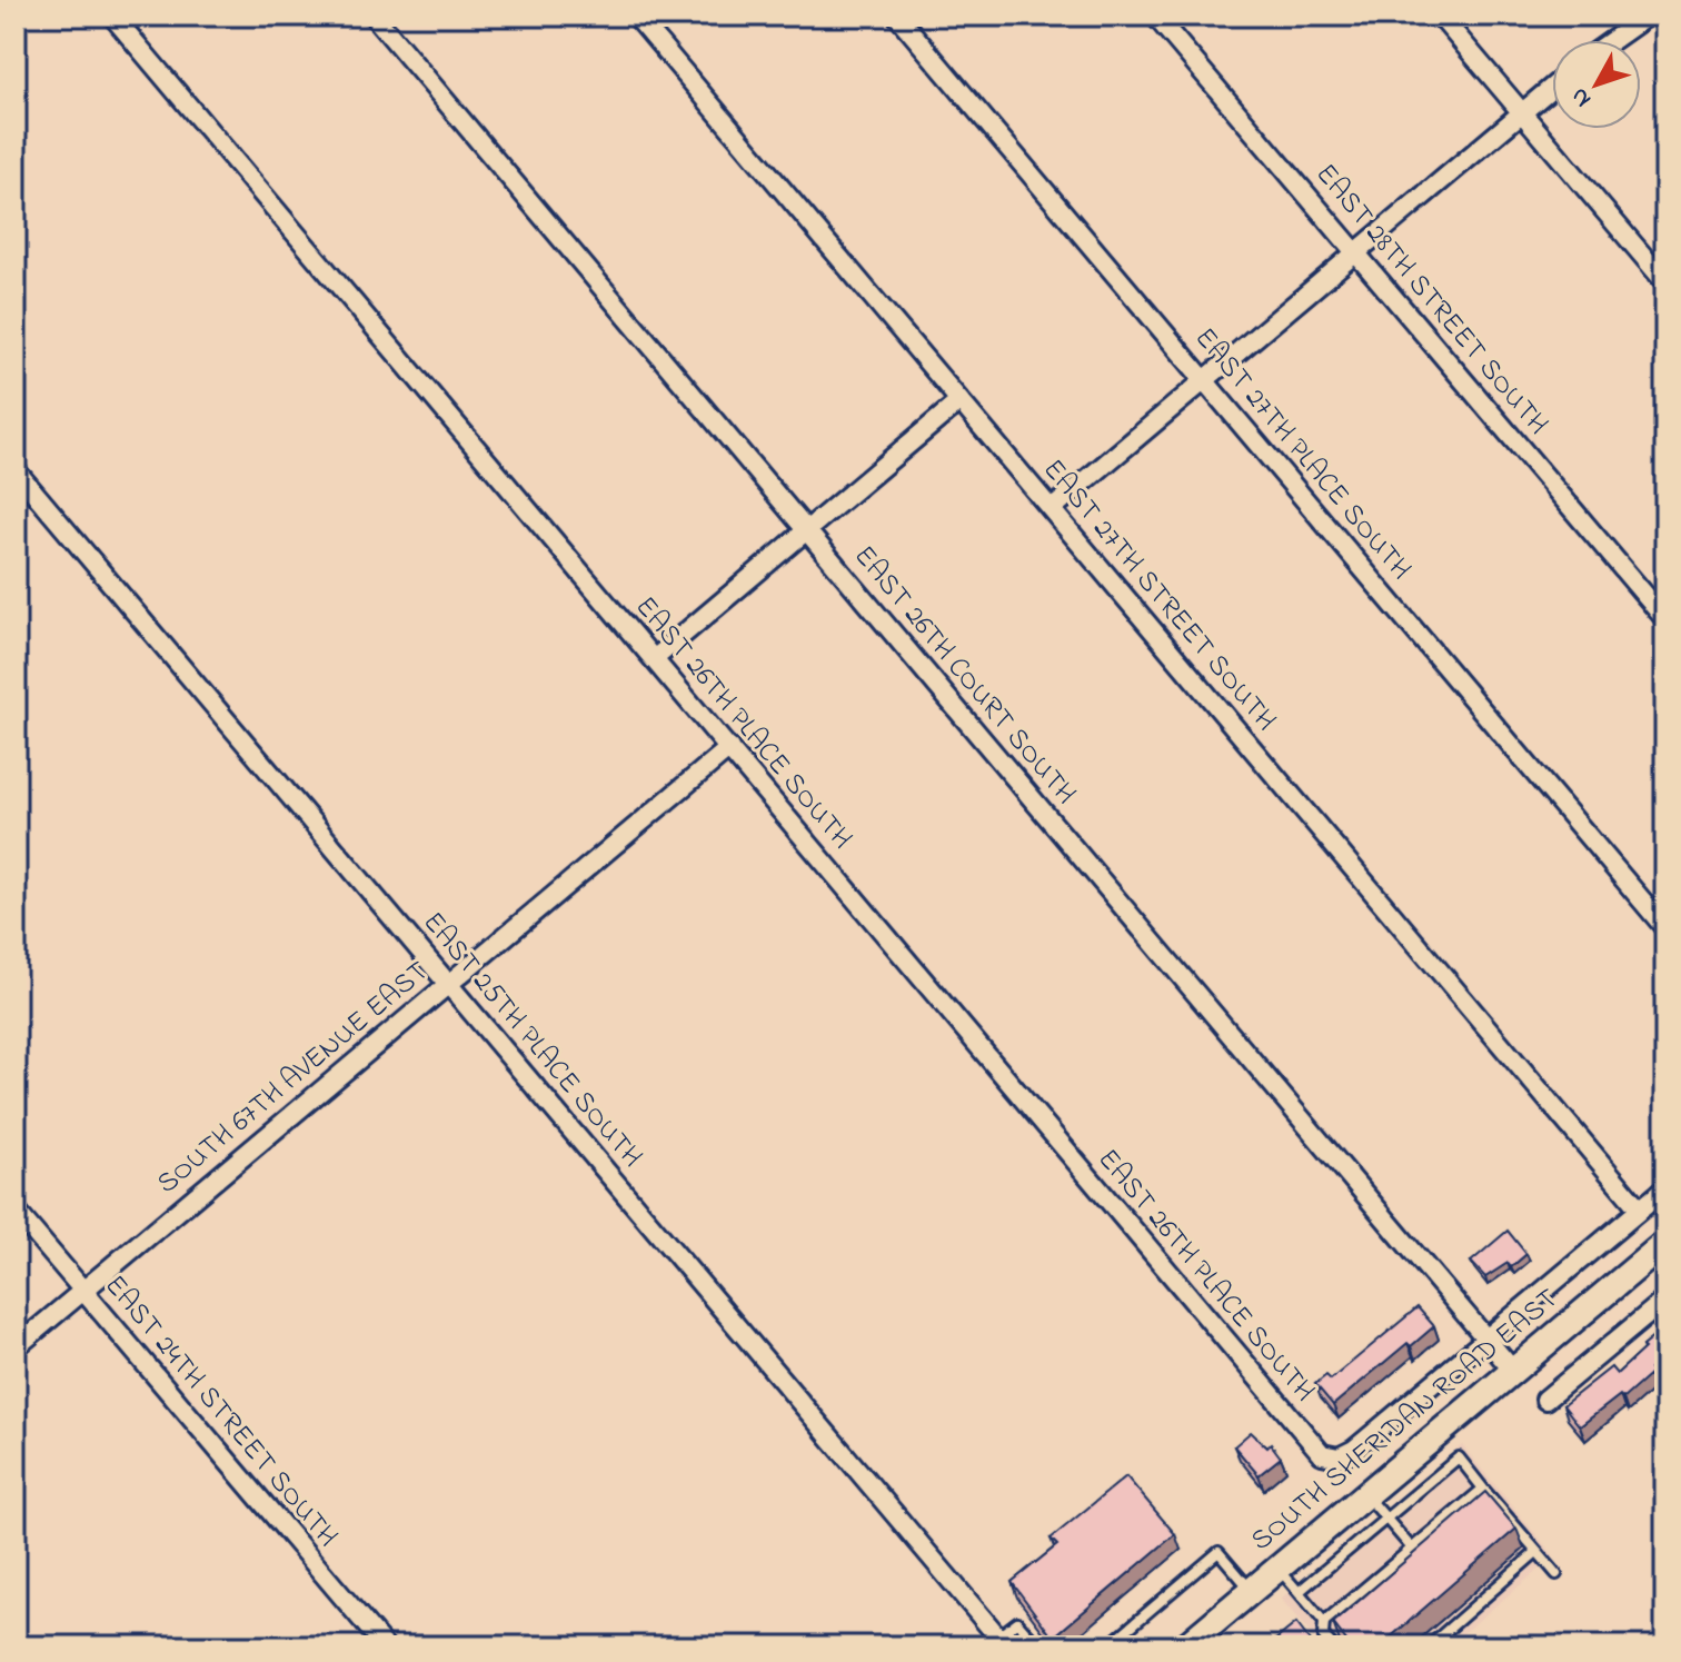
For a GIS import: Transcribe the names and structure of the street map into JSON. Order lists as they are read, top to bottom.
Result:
{
  "streets": {
    "main road": ["SOUTH SHERIDAN ROAD EAST"],
    "street": [
      "EAST 28TH STREET SOUTH",
      "EAST 27TH PLACE SOUTH",
      "EAST 27TH STREET SOUTH",
      "EAST 26TH COURT SOUTH",
      "EAST 26TH PLACE SOUTH",
      "EAST 25TH PLACE SOUTH",
      "SOUTH 67TH AVENUE EAST",
      "EAST 24TH STREET SOUTH"
    ]
  },
  "crossings": [
    ["EAST 27TH STREET SOUTH", "SOUTH SHERIDAN ROAD EAST"],
    ["EAST 26TH COURT SOUTH", "SOUTH SHERIDAN ROAD EAST"],
    ["EAST 26TH PLACE SOUTH", "SOUTH 67TH AVENUE EAST"],
    ["EAST 26TH PLACE SOUTH", "SOUTH SHERIDAN ROAD EAST"],
    ["EAST 25TH PLACE SOUTH", "SOUTH 67TH AVENUE EAST"],
    ["SOUTH 67TH AVENUE EAST", "EAST 24TH STREET SOUTH"]
  ],
  "north": "bottom left"
}
